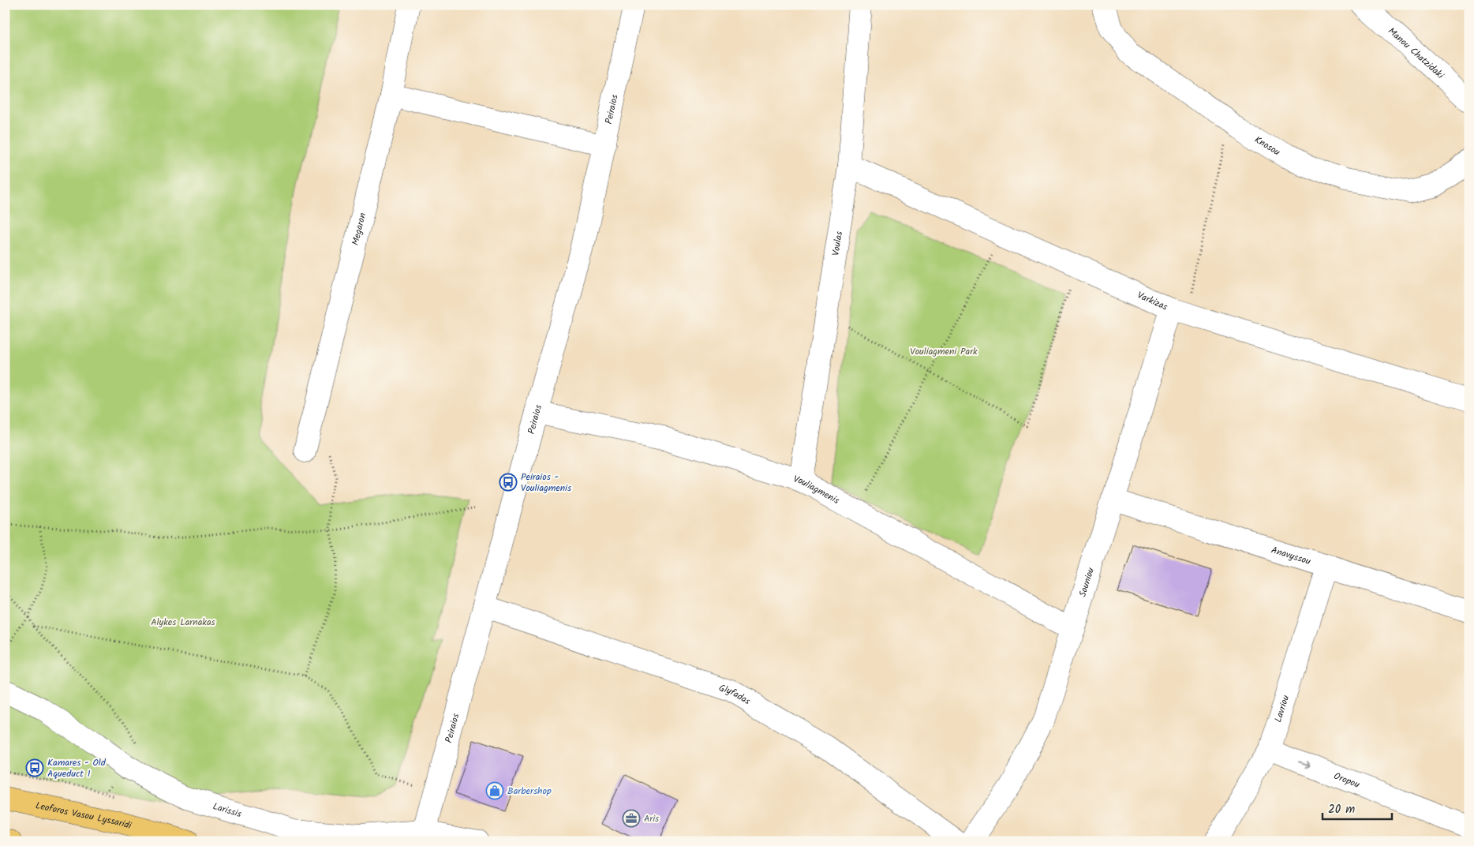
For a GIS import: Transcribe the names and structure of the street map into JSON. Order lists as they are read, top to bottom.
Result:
{
  "streets": {
    "main road": ["Leoforos Vasou Lyssaridi"],
    "street": [
      "Manou Chatzidaki",
      "Peiraios",
      "Knosou",
      "Megaron",
      "Voulas",
      "Varkizas",
      "Vouliagmenis",
      "Anavyssou",
      "Souniou",
      "Glyfadas",
      "Lavriou",
      "Oropou",
      "Larissis"
    ]
  },
  "crossings": [
    ["Peiraios", "Vouliagmenis"],
    ["Peiraios", "Glyfadas"],
    ["Peiraios", "Larissis"],
    ["Voulas", "Varkizas"],
    ["Voulas", "Vouliagmenis"],
    ["Varkizas", "Souniou"],
    ["Vouliagmenis", "Souniou"],
    ["Anavyssou", "Souniou"],
    ["Anavyssou", "Lavriou"],
    ["Lavriou", "Oropou"]
  ],
  "one_way": ["Oropou"],
  "parks": ["Vouliagmeni Park", "Alykes Larnakas"],
  "places": {
    "bus stop": ["Peiraios - Vouliagmenis", "Kamares - Old Aqueduct 1"],
    "shop": ["Barbershop"],
    "office": ["Aris"]
  },
  "scale_bar": "20 m"
}
